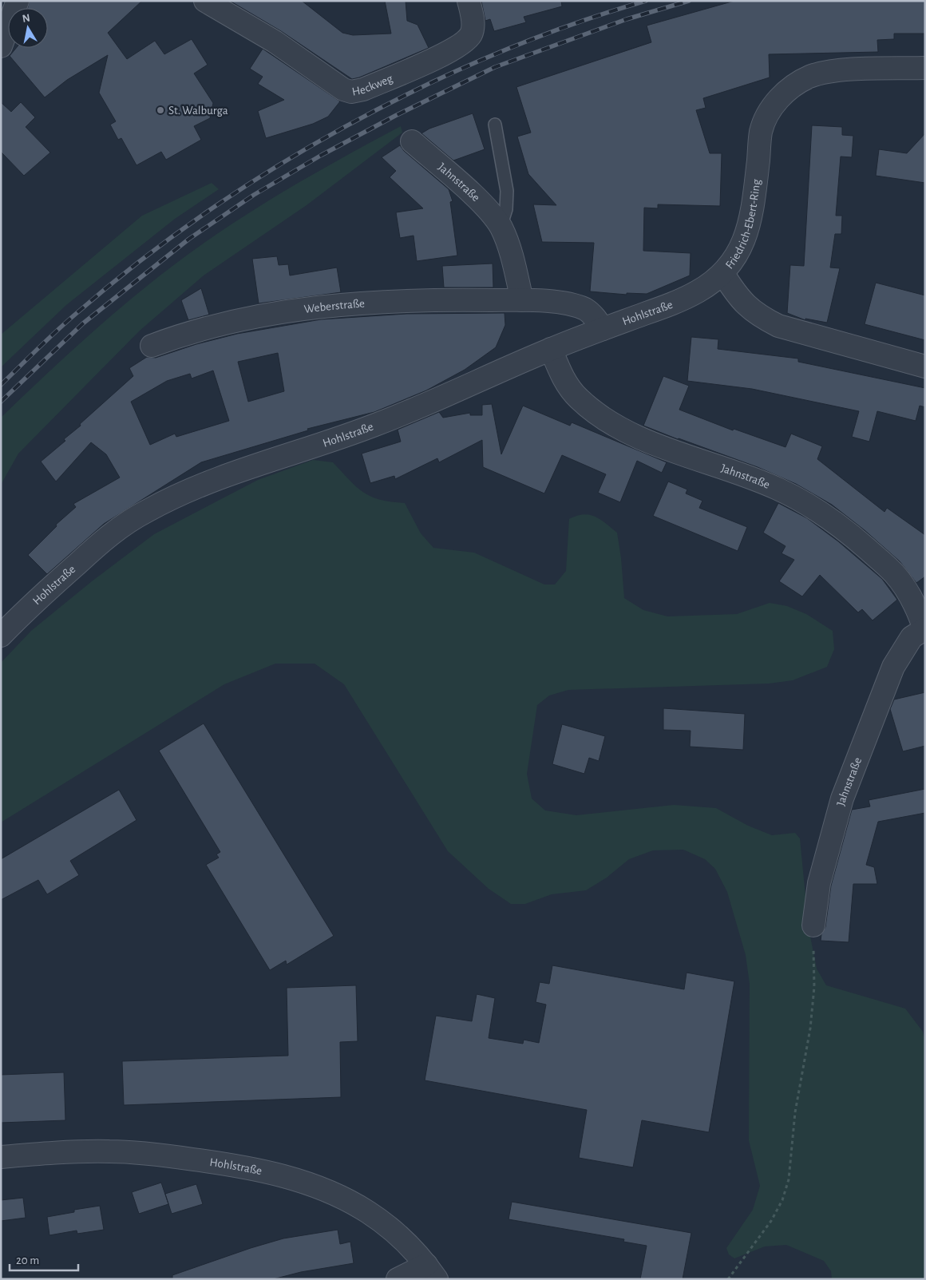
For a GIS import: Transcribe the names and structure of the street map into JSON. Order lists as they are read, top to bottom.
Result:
{
  "streets": {
    "street": [
      "Heckweg",
      "Jahnstraße",
      "Friedrich-Ebert-Ring",
      "Weberstraße",
      "Hohlstraße"
    ]
  },
  "crossings": [
    ["Jahnstraße", "Weberstraße"],
    ["Jahnstraße", "Hohlstraße"],
    ["Friedrich-Ebert-Ring", "Hohlstraße"]
  ],
  "places": ["St. Walburga"],
  "scale_bar": "20 m",
  "north": "top"
}
